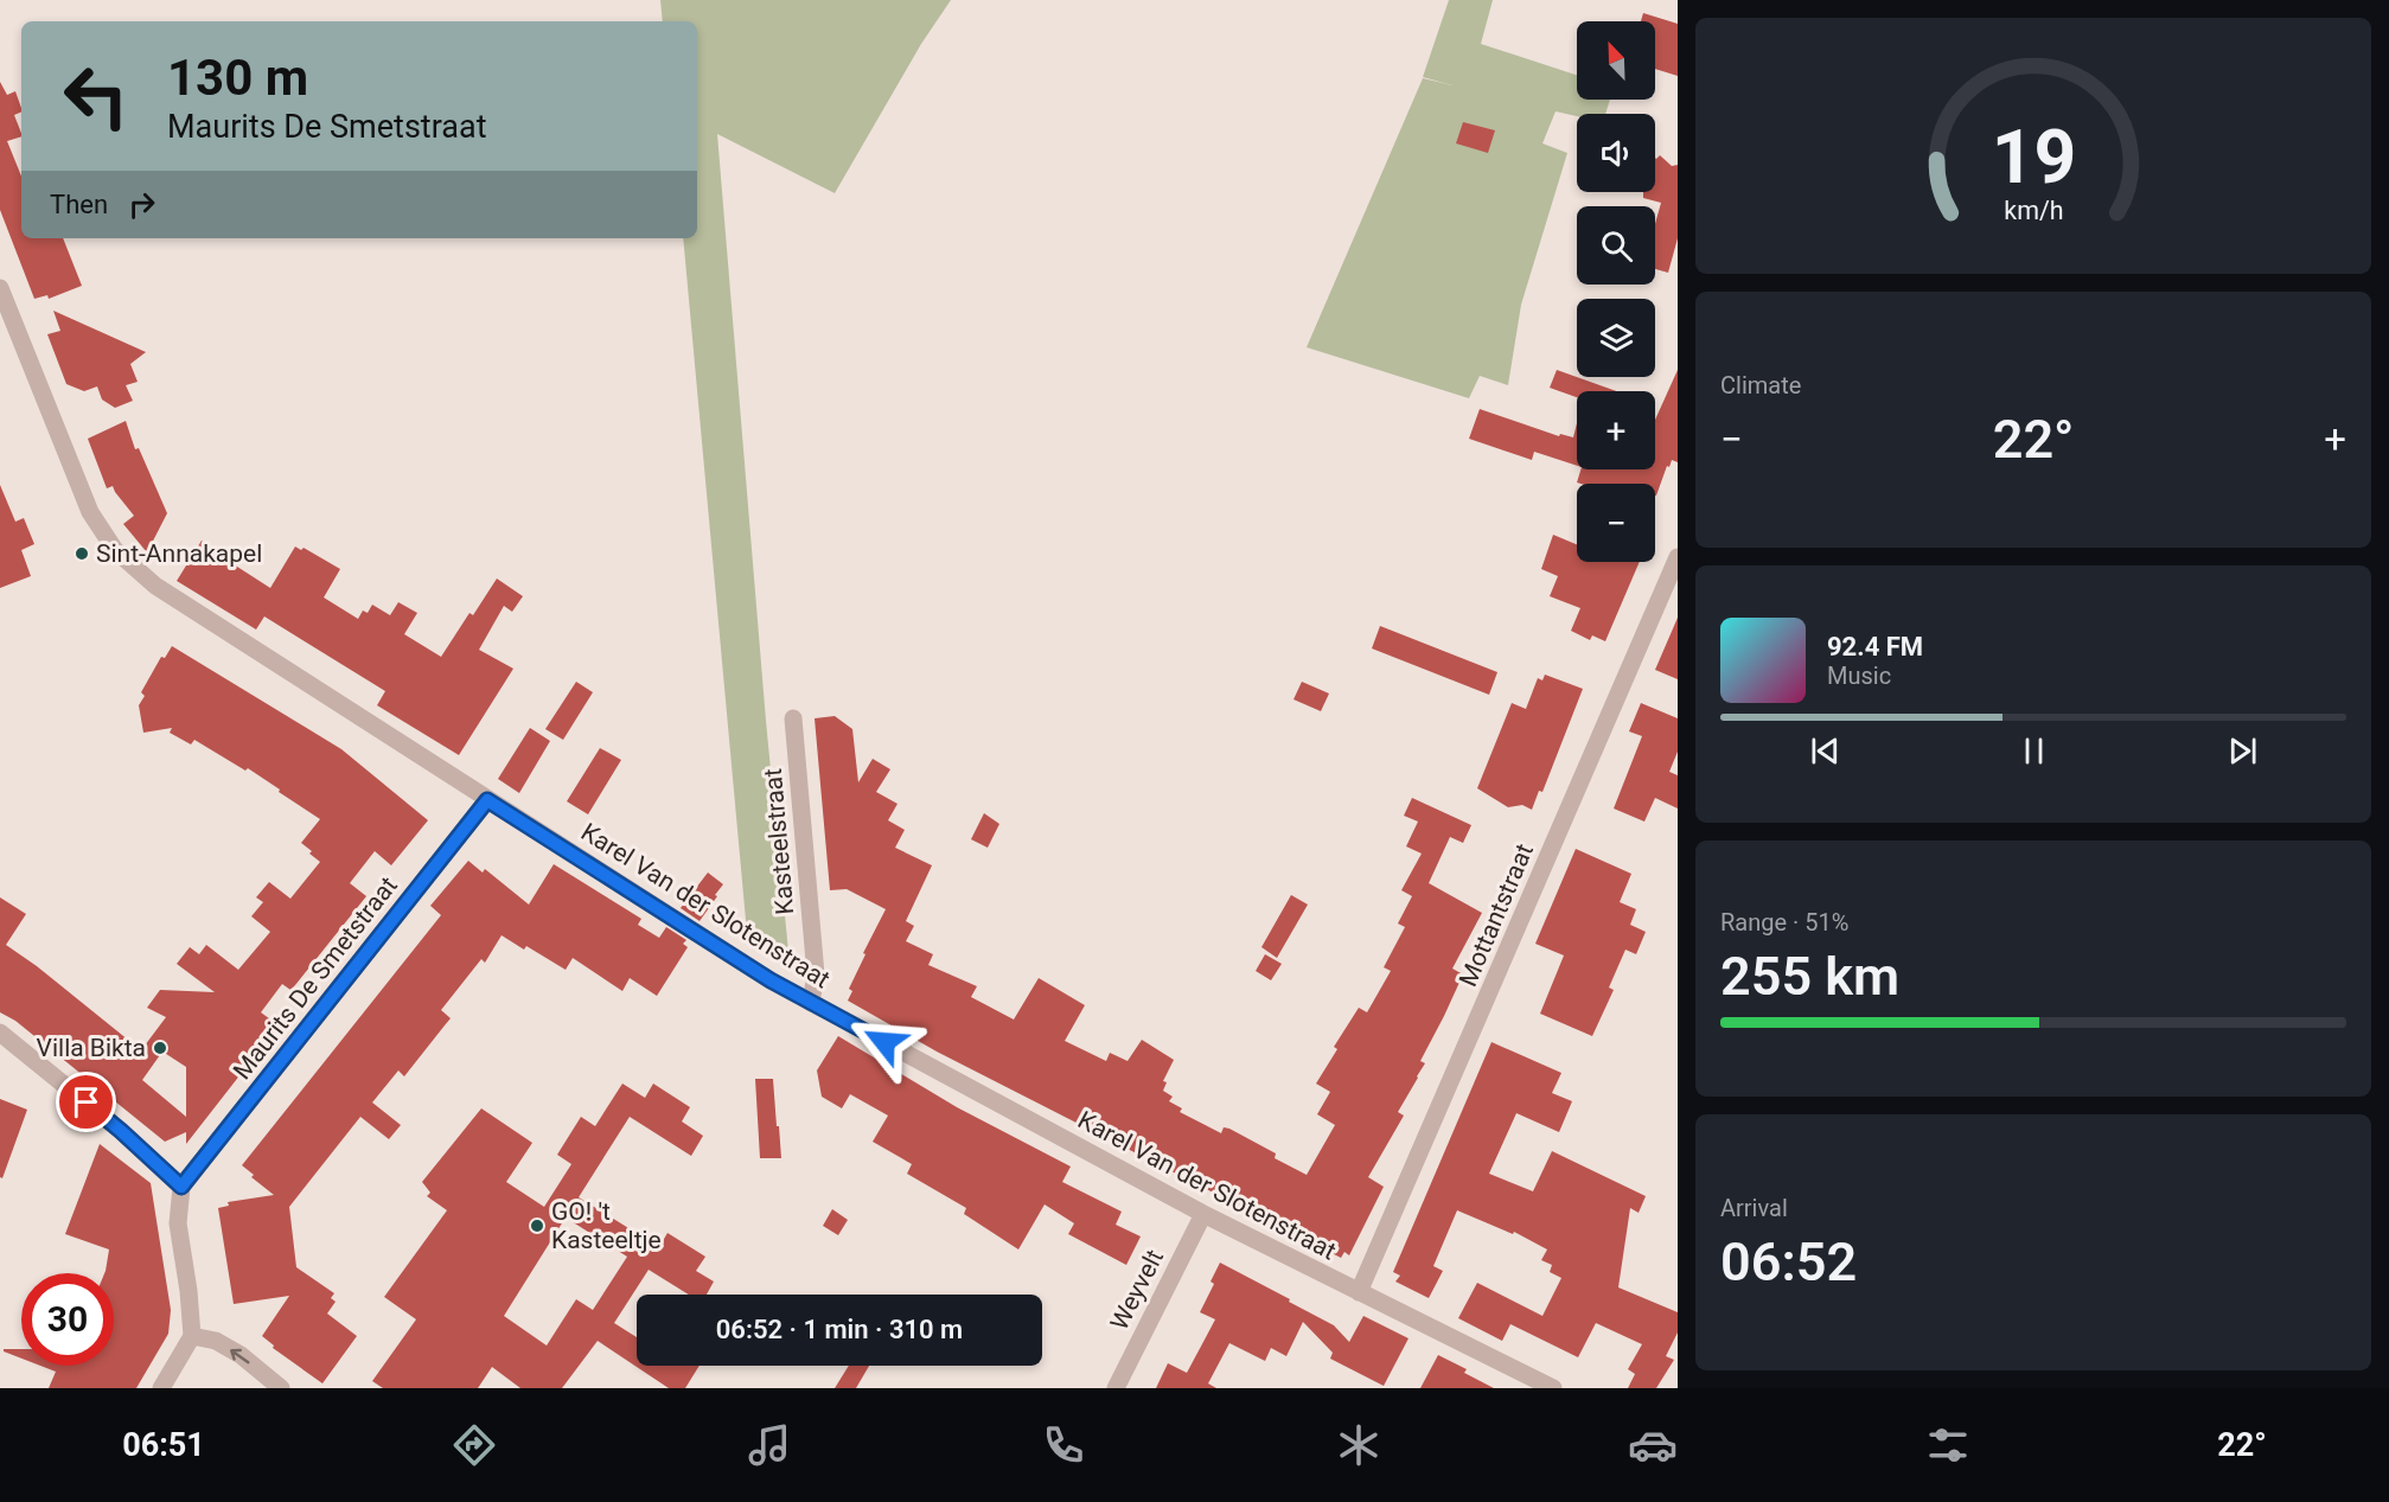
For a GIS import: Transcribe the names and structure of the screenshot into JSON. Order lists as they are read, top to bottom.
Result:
{
  "streets": {
    "street": [
      "Kasteelstraat",
      "Karel Van der Slotenstraat",
      "Mottantstraat",
      "Maurits De Smetstraat",
      "Weyvelt"
    ]
  },
  "crossings": [
    ["Kasteelstraat", "Karel Van der Slotenstraat"],
    ["Karel Van der Slotenstraat", "Mottantstraat"],
    ["Karel Van der Slotenstraat", "Maurits De Smetstraat"],
    ["Karel Van der Slotenstraat", "Weyvelt"]
  ],
  "places": ["Sint-Annakapel", "Villa Bikta", "GO! 't Kasteeltje"],
  "north": "top left",
  "page": {
    "map_buttons": ["+", "−"],
    "turn": ["130 m", "Maurits De Smetstraat"],
    "then": "Then",
    "tile": [
      "Climate",
      ["Range · 51%", "255 km"],
      ["Arrival", "06:52"]
    ],
    "heat": ["−", "22°", "+"],
    "song": ["92.4 FM", "Music"],
    "limit": "30",
    "trip": "06:52 · 1 min · 310 m",
    "tabs": ["06:51", "22°"],
    "gauge": ["19", "km/h"]
  }
}
